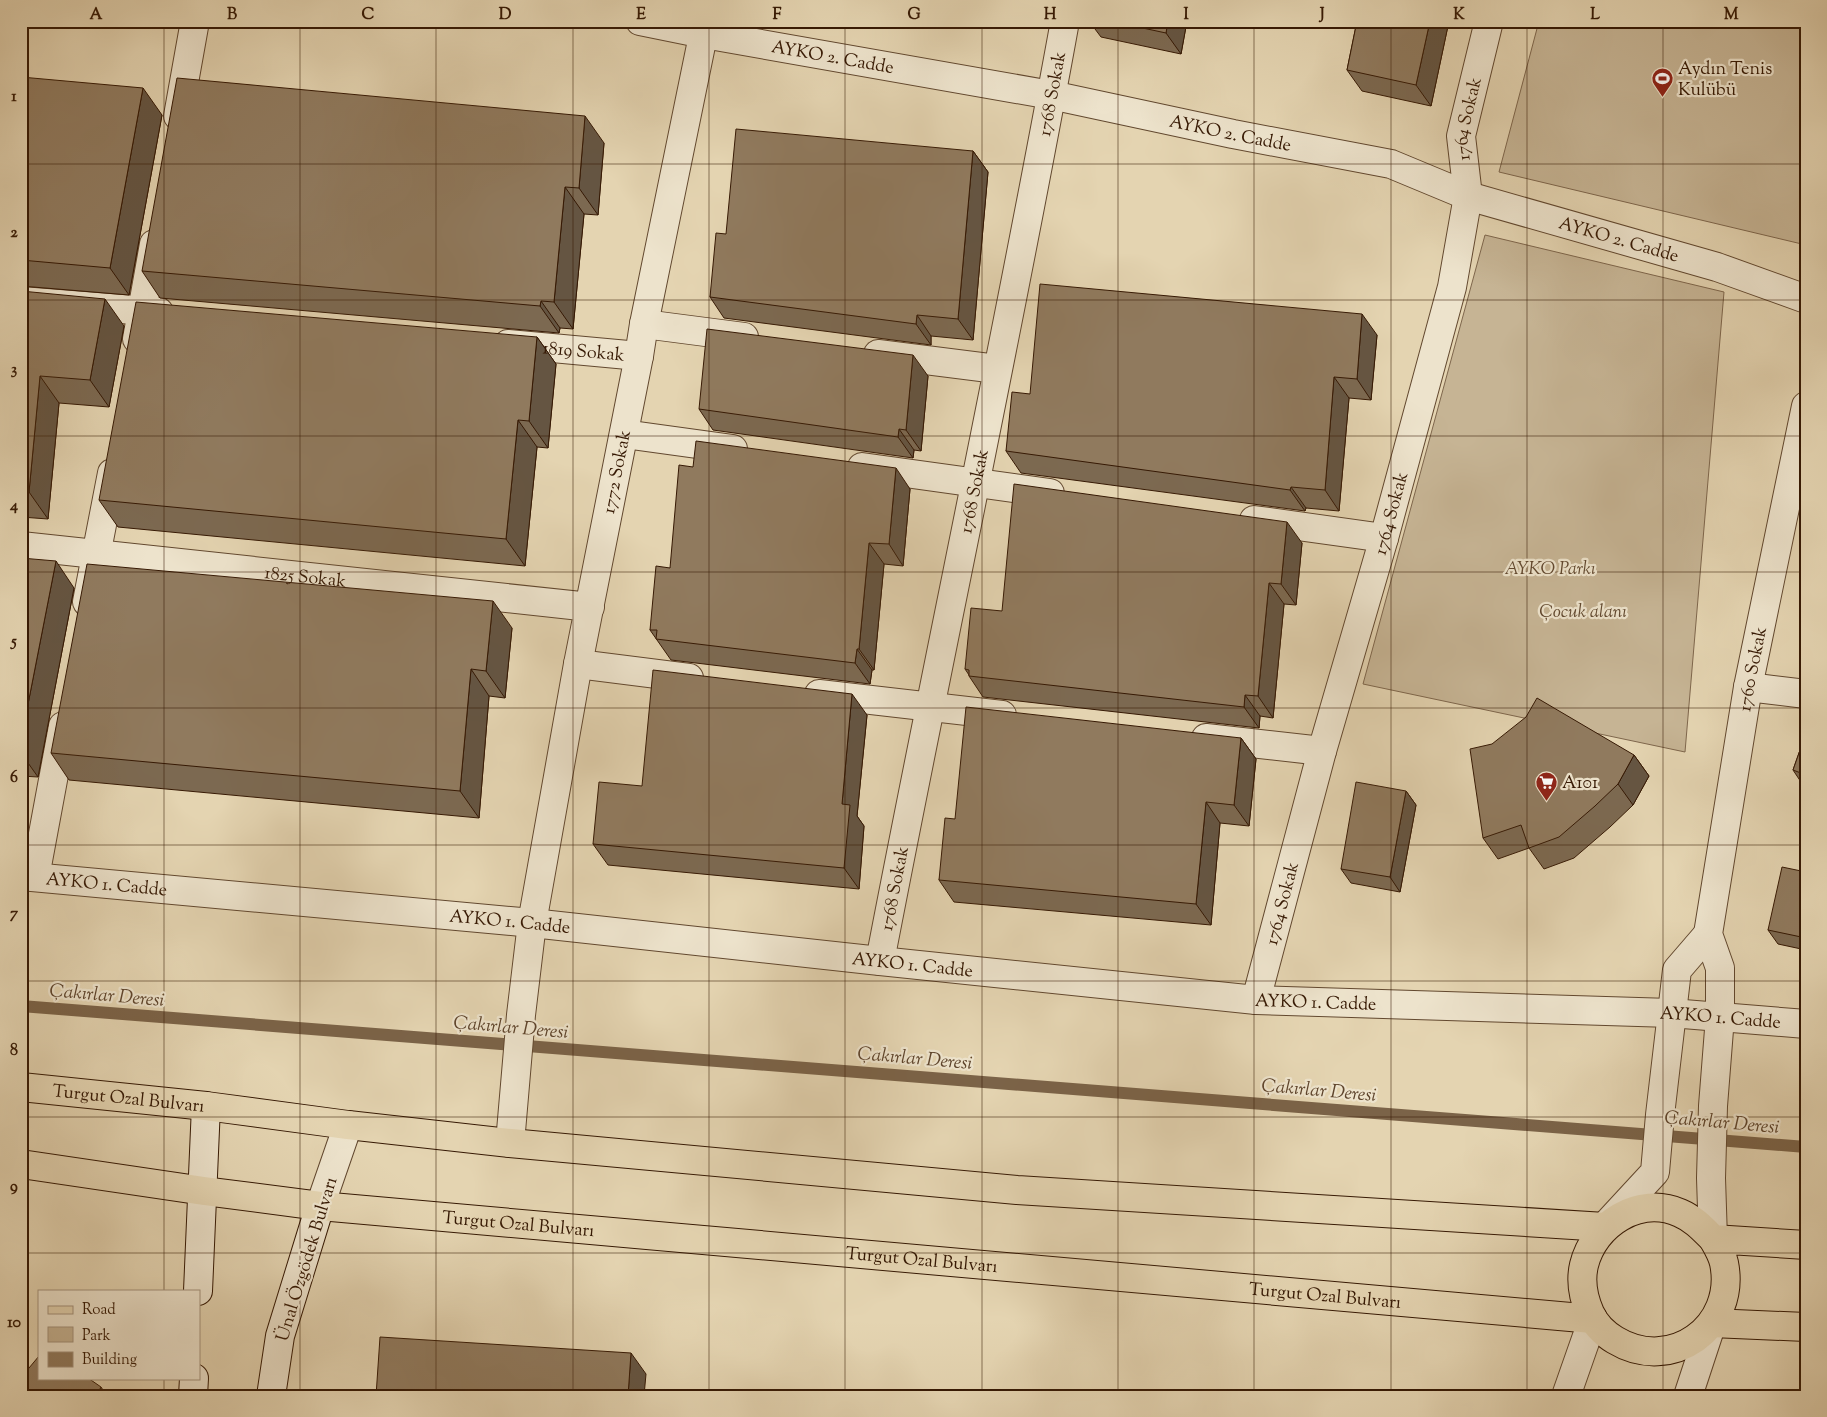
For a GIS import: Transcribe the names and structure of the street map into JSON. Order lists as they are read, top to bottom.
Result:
{
  "streets": {
    "main road": ["Turgut Ozal Bulvarı"],
    "street": [
      "AYKO 2. Cadde",
      "1768 Sokak",
      "1764 Sokak",
      "1819 Sokak",
      "1772 Sokak",
      "1825 Sokak",
      "1760 Sokak",
      "AYKO 1. Cadde",
      "Ünal Özgödek Bulvarı"
    ]
  },
  "crossings": [
    ["AYKO 2. Cadde", "1768 Sokak"],
    ["AYKO 2. Cadde", "1764 Sokak"],
    ["AYKO 2. Cadde", "1772 Sokak"],
    ["1768 Sokak", "AYKO 1. Cadde"],
    ["1764 Sokak", "AYKO 1. Cadde"],
    ["1819 Sokak", "1772 Sokak"],
    ["1772 Sokak", "1825 Sokak"],
    ["1772 Sokak", "AYKO 1. Cadde"],
    ["1772 Sokak", "Turgut Ozal Bulvarı"],
    ["Turgut Ozal Bulvarı", "Ünal Özgödek Bulvarı"]
  ],
  "water": ["Çakırlar Deresi"],
  "parks": ["AYKO Parkı", "Çocuk alanı"],
  "places": {
    "sports": ["Aydın Tenis Kulübü"],
    "supermarket": ["A101"]
  },
  "legend": ["Road", "Park", "Building"],
  "grid": {
    "columns": [
      "A",
      "B",
      "C",
      "D",
      "E",
      "F",
      "G",
      "H",
      "I",
      "J",
      "K",
      "L",
      "M"
    ],
    "rows": [
      "1",
      "2",
      "3",
      "4",
      "5",
      "6",
      "7",
      "8",
      "9",
      "10"
    ]
  }
}
